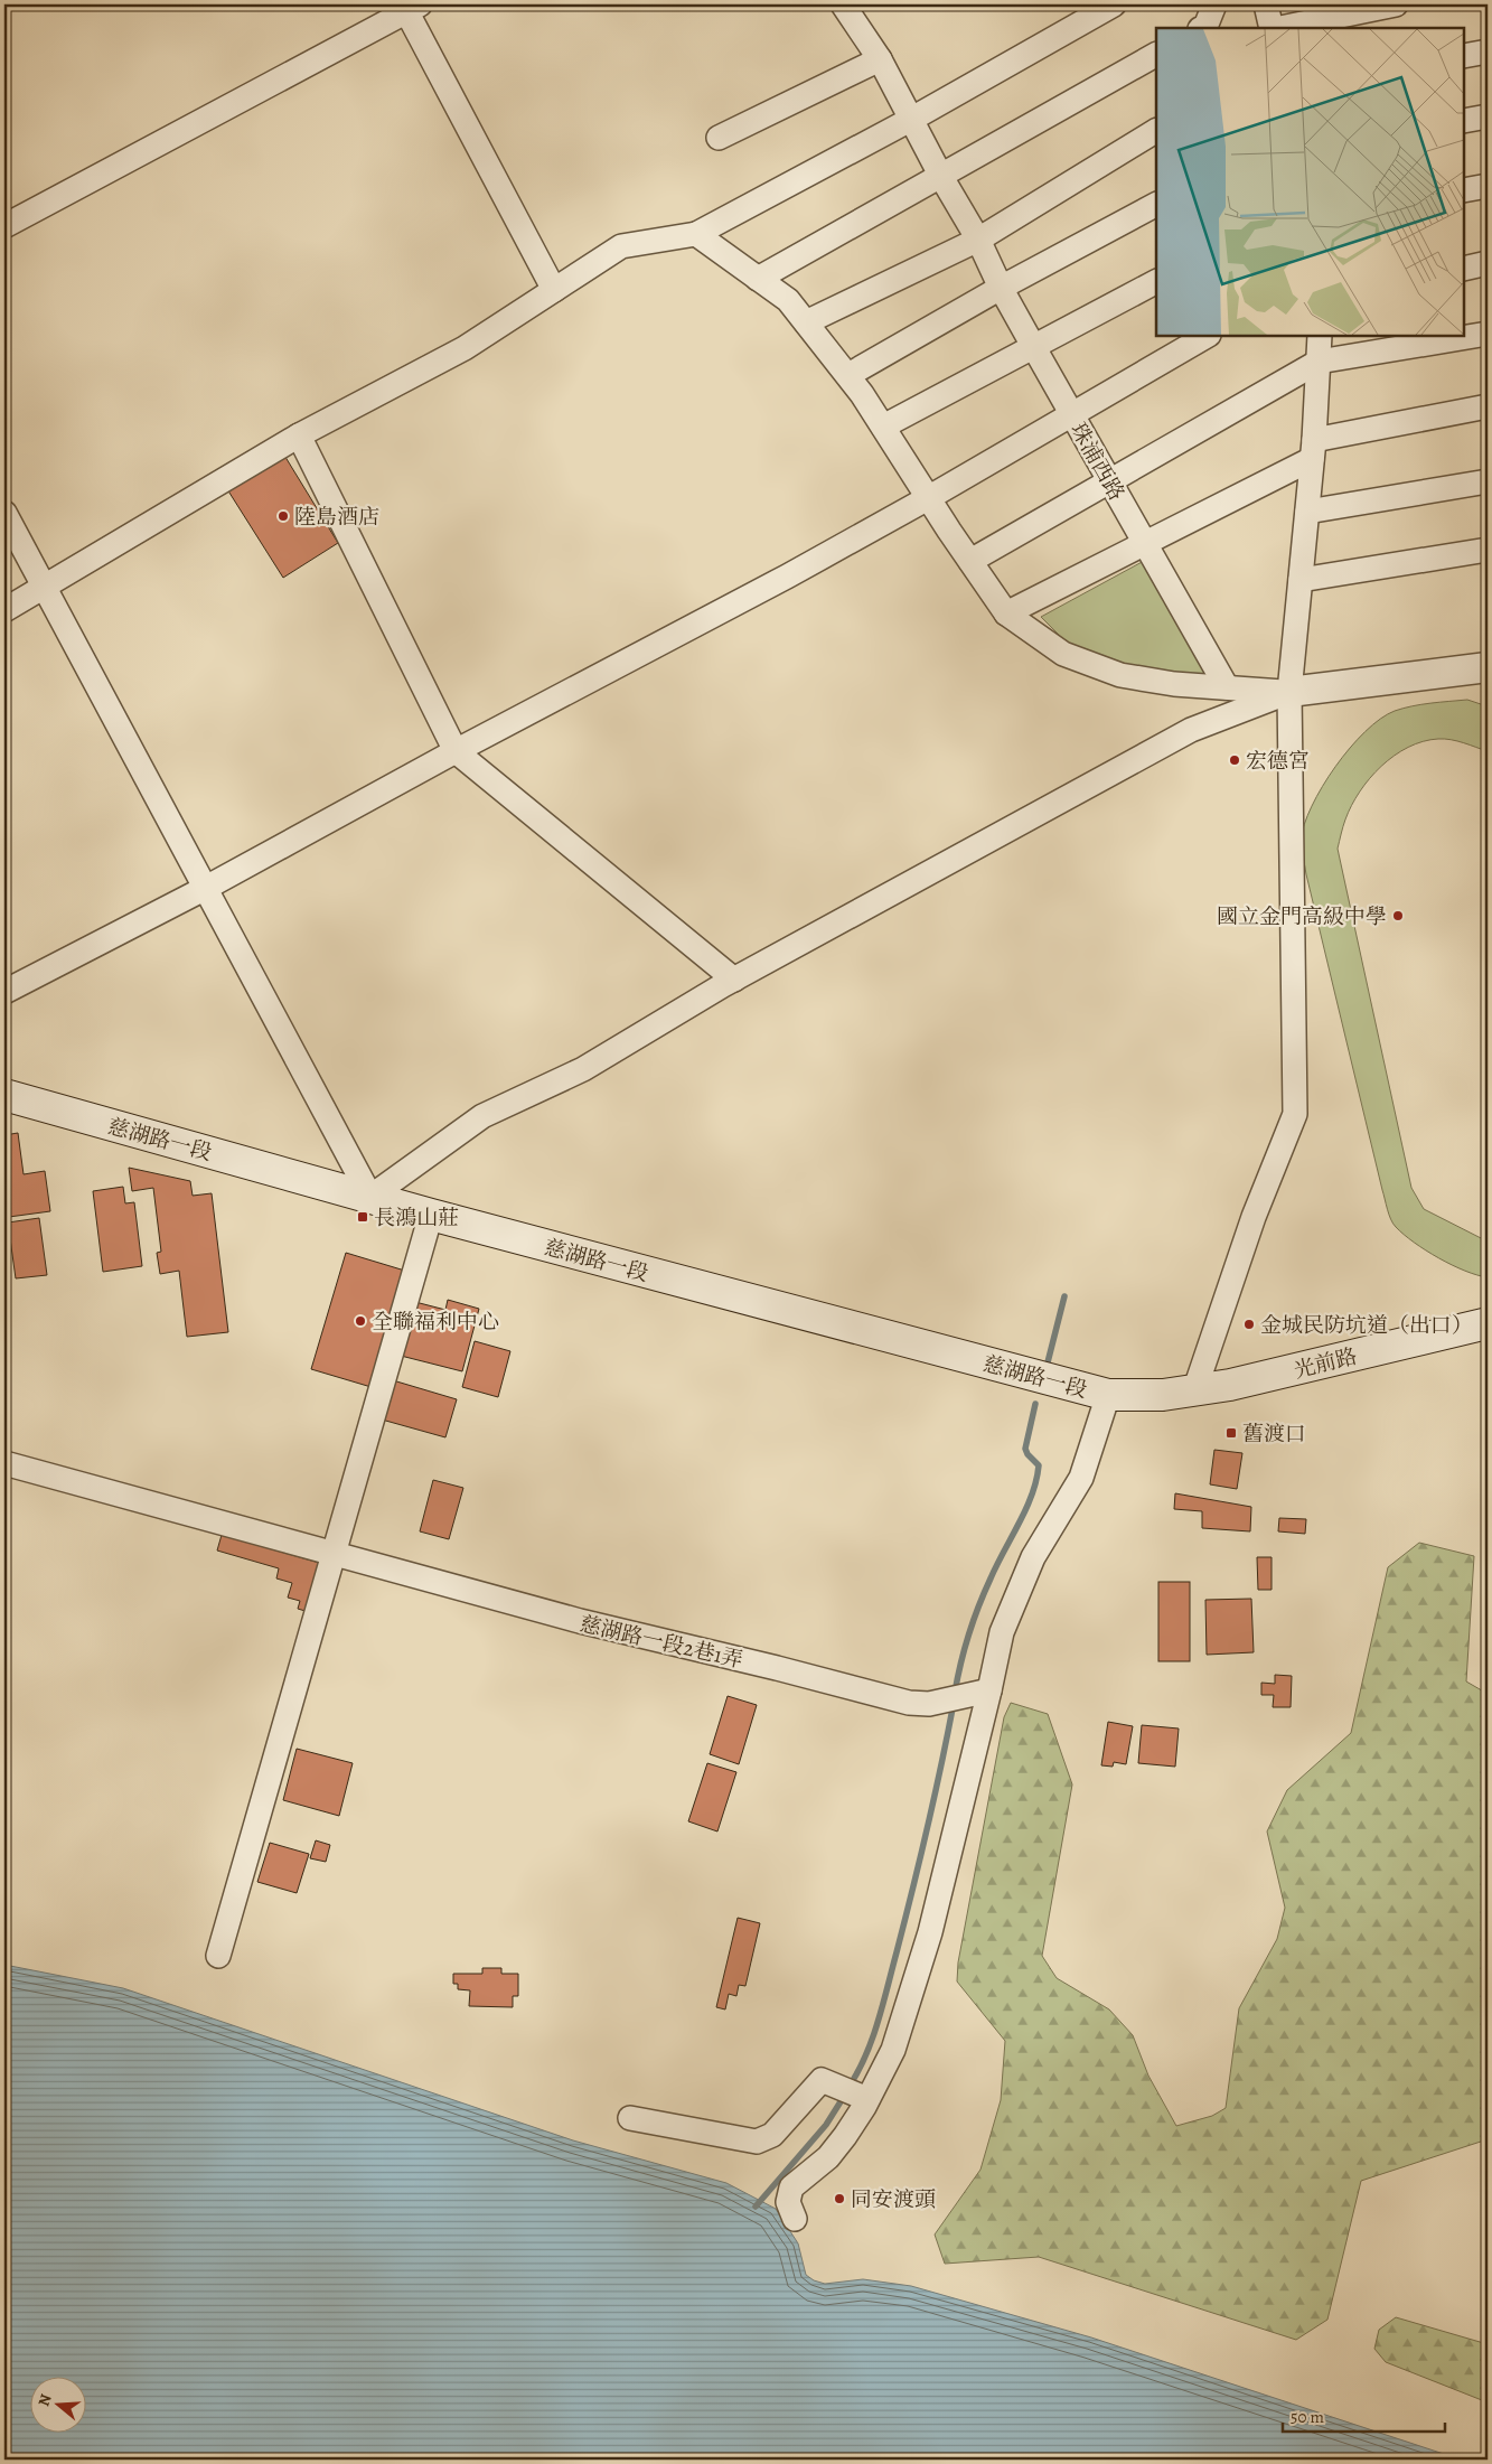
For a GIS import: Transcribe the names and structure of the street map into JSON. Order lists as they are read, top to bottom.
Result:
{
  "streets": {
    "main road": ["慈湖路一段", "光前路"],
    "street": ["珠浦西路", "慈湖路一段2巷1弄"]
  },
  "crossings": [
    ["慈湖路一段", "光前路"]
  ],
  "places": {
    "other": [
      "陸島酒店",
      "宏德宮",
      "國立金門高級中學",
      "全聯福利中心",
      "金城民防坑道（出口）",
      "同安渡頭"
    ],
    "transit": ["長鴻山莊", "舊渡口"]
  },
  "scale_bar": "50 m",
  "north": "left"
}
